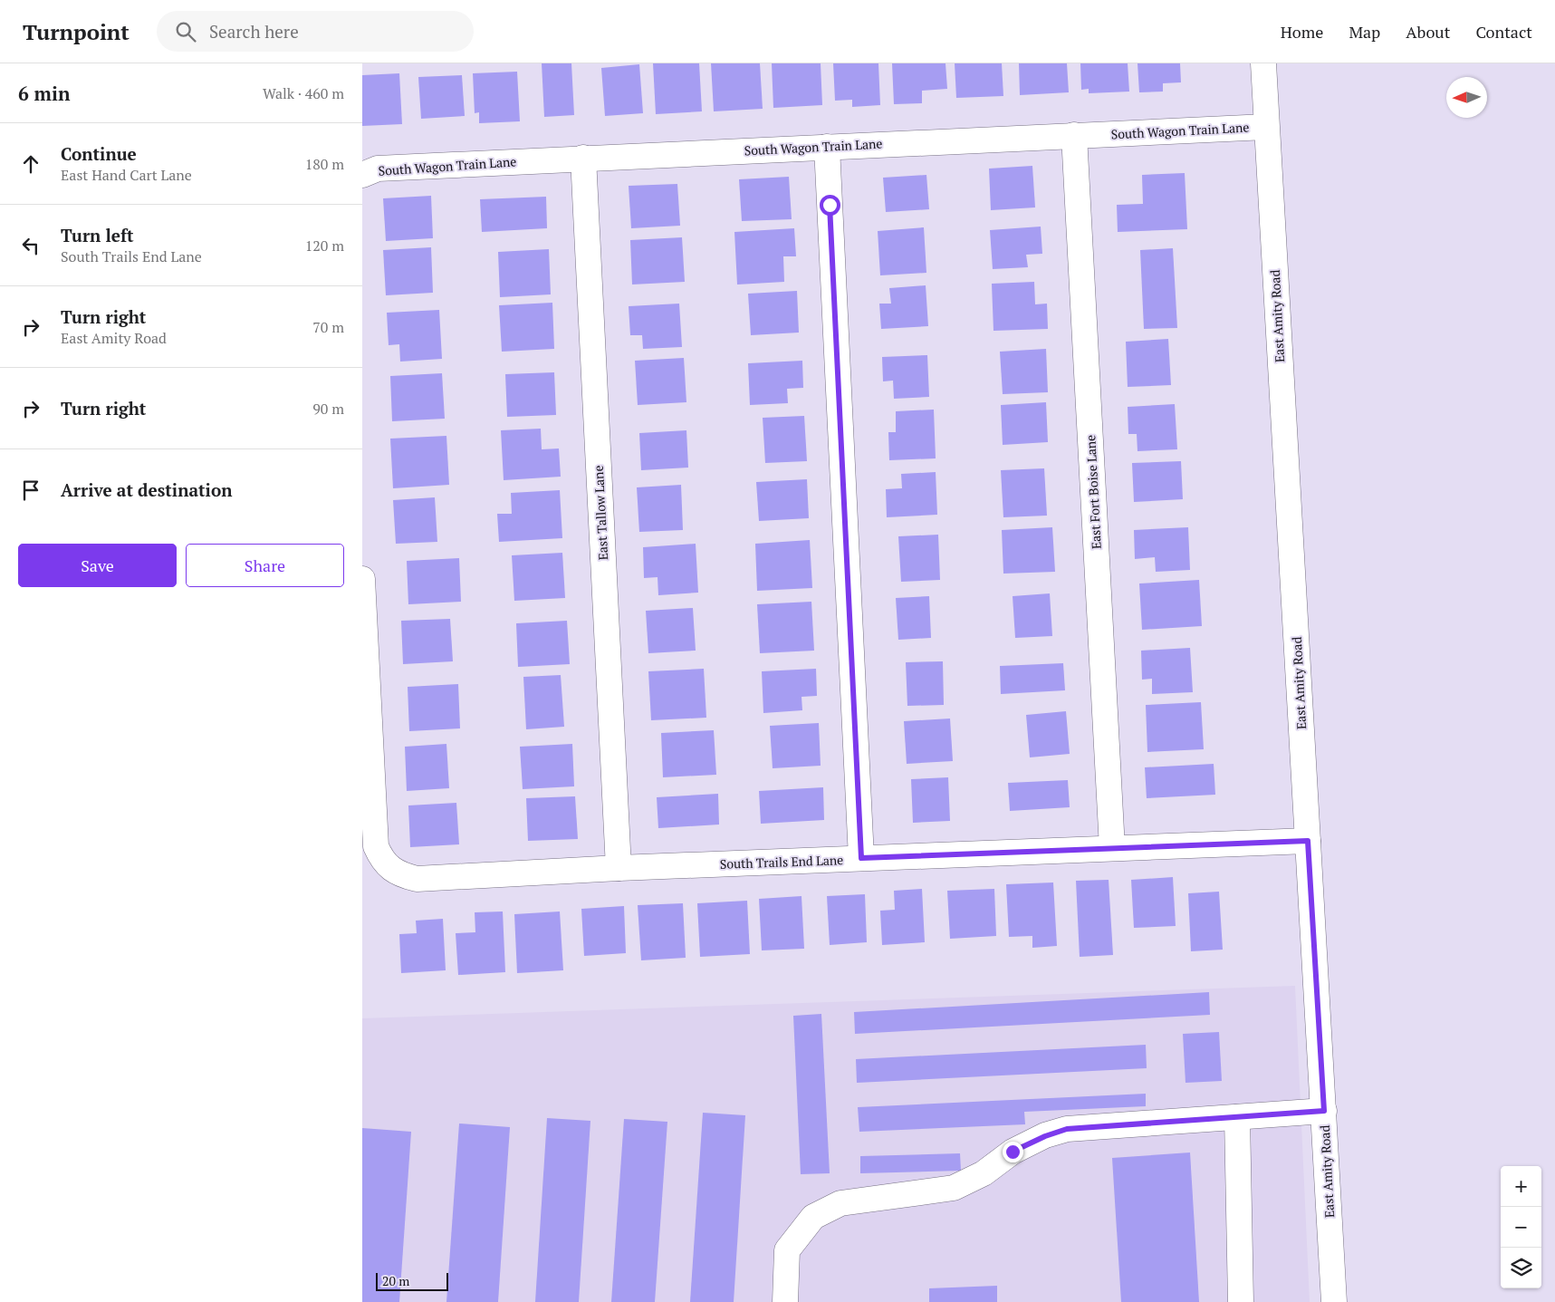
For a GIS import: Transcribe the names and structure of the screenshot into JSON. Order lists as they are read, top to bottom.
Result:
{
  "streets": {
    "street": [
      "South Wagon Train Lane",
      "East Amity Road",
      "East Fort Boise Lane",
      "East Tallow Lane",
      "South Trails End Lane"
    ]
  },
  "crossings": [
    ["South Wagon Train Lane", "East Amity Road"],
    ["South Wagon Train Lane", "East Fort Boise Lane"],
    ["South Wagon Train Lane", "East Tallow Lane"],
    ["East Amity Road", "South Trails End Lane"],
    ["East Fort Boise Lane", "South Trails End Lane"],
    ["East Tallow Lane", "South Trails End Lane"]
  ],
  "scale_bar": "20 m",
  "north": "left",
  "page": {
    "header": "Turnpoint",
    "search": "Search here",
    "nav": [
      "Home",
      "Map",
      "About",
      "Contact"
    ],
    "heading": ["6 min", "Walk · 460 m"],
    "list": [
      ["Continue", "East Hand Cart Lane", "180 m"],
      ["Turn left", "South Trails End Lane", "120 m"],
      ["Turn right", "East Amity Road", "70 m"],
      ["Turn right", "90 m"],
      "Arrive at destination"
    ],
    "buttons": ["Save", "Share"],
    "map_buttons": ["+", "−"],
    "scale": "20 m"
  }
}
